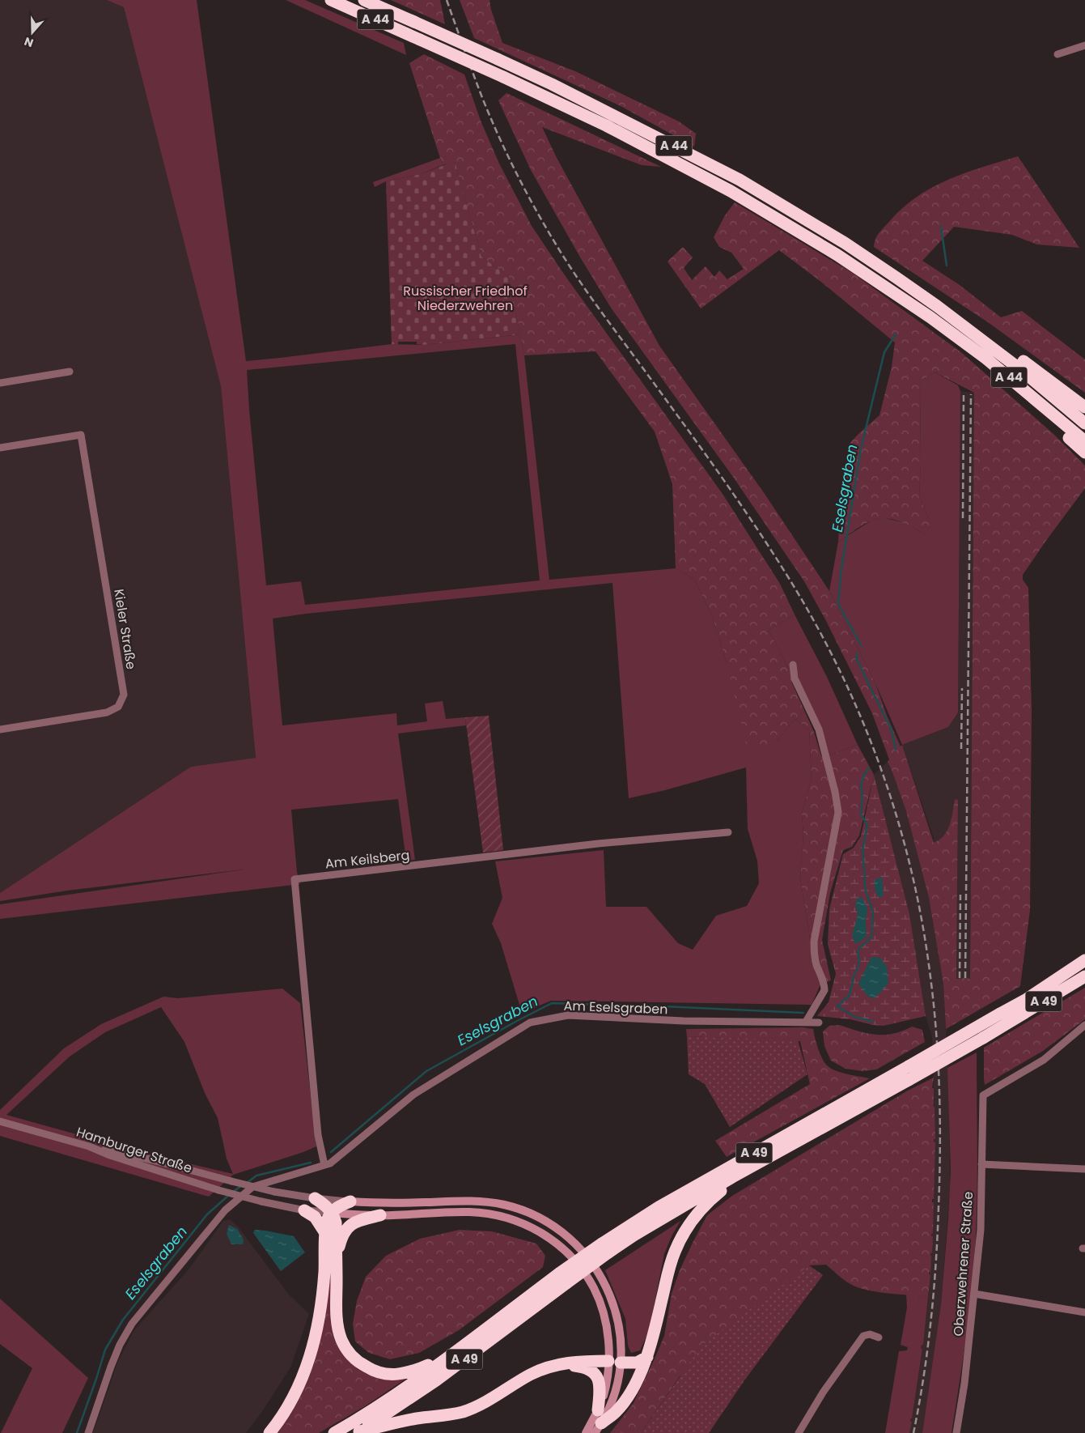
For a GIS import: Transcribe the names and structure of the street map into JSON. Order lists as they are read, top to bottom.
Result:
{
  "streets": {
    "highway": ["A 44", "A 49"],
    "street": [
      "Kieler Straße",
      "Am Keilsberg",
      "Am Eselsgraben",
      "Hamburger Straße",
      "Oberzwehrener Straße"
    ]
  },
  "crossings": [
    ["Am Keilsberg", "Am Eselsgraben"]
  ],
  "water": ["Eselsgraben"],
  "parks": ["Russischer Friedhof Niederzwehren"],
  "north": "bottom"
}
